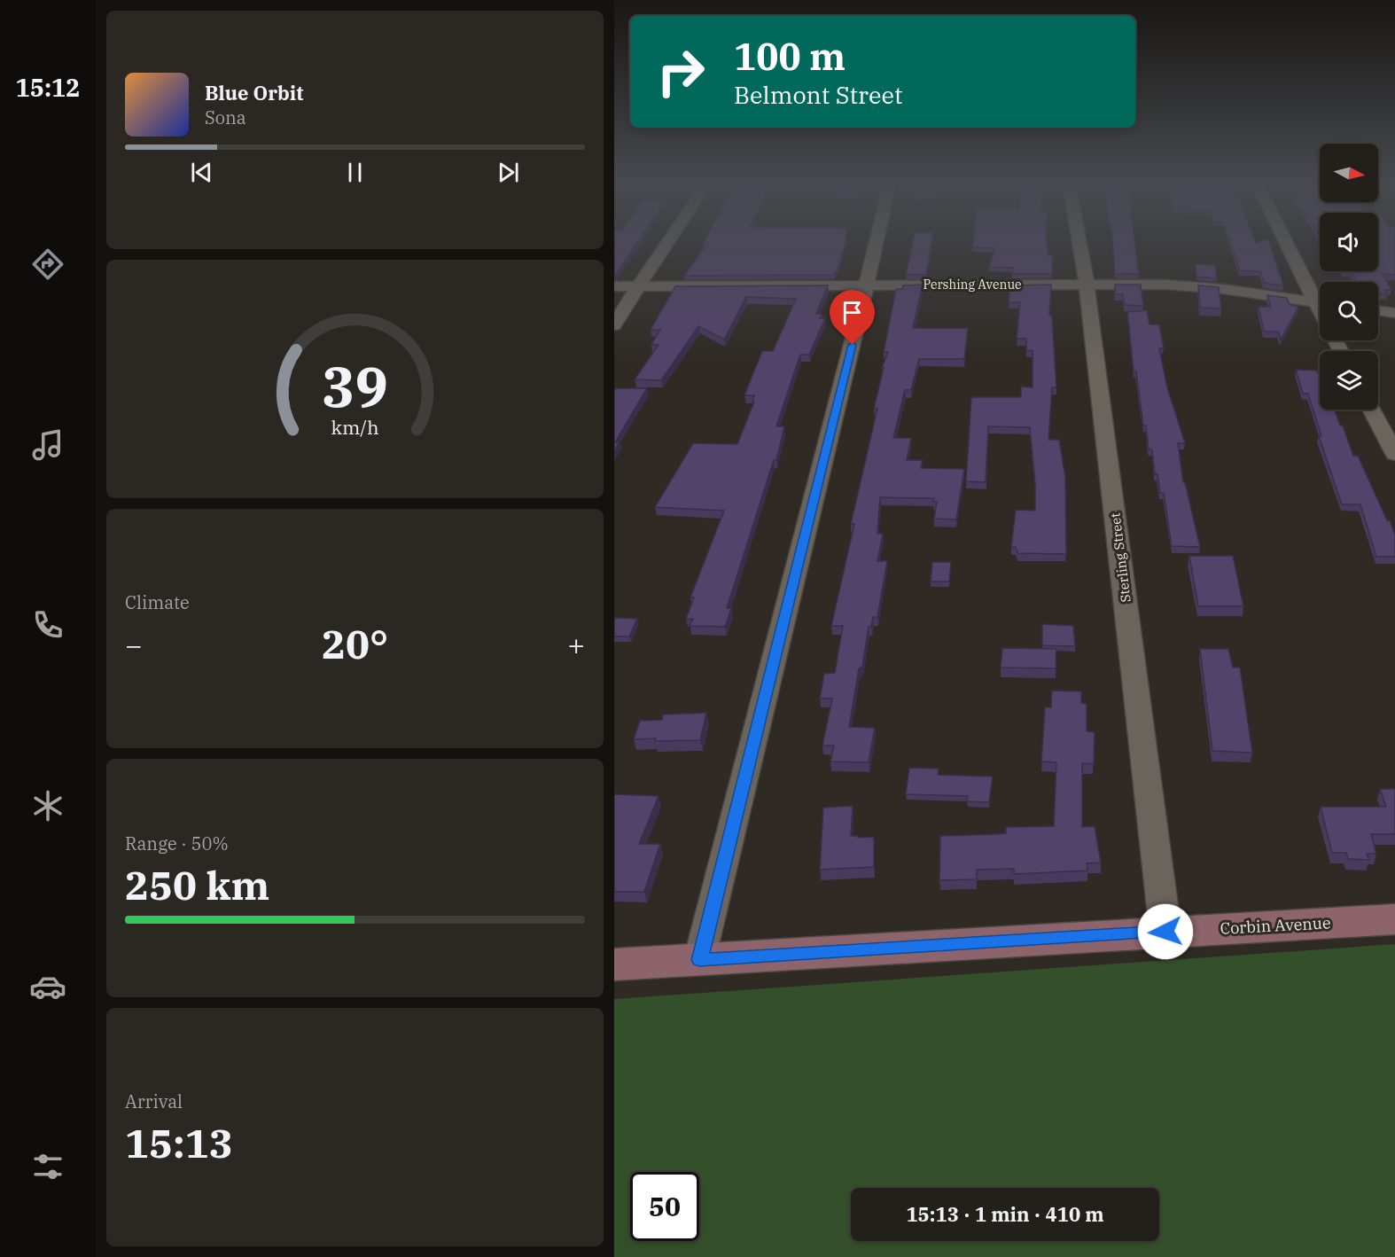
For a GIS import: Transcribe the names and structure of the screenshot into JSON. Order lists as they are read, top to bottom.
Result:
{
  "streets": {
    "main road": ["Corbin Avenue"],
    "street": ["Pershing Avenue", "Sterling Street"]
  },
  "crossings": [
    ["Pershing Avenue", "Sterling Street"],
    ["Sterling Street", "Corbin Avenue"]
  ],
  "north": "right",
  "page": {
    "tabs": "15:12",
    "turn": ["100 m", "Belmont Street"],
    "song": ["Blue Orbit", "Sona"],
    "tile": [
      "Climate",
      ["Range · 50%", "250 km"],
      ["Arrival", "15:13"]
    ],
    "heat": ["−", "20°", "+"],
    "limit": "50",
    "trip": "15:13 · 1 min · 410 m",
    "gauge": ["39", "km/h"]
  }
}
